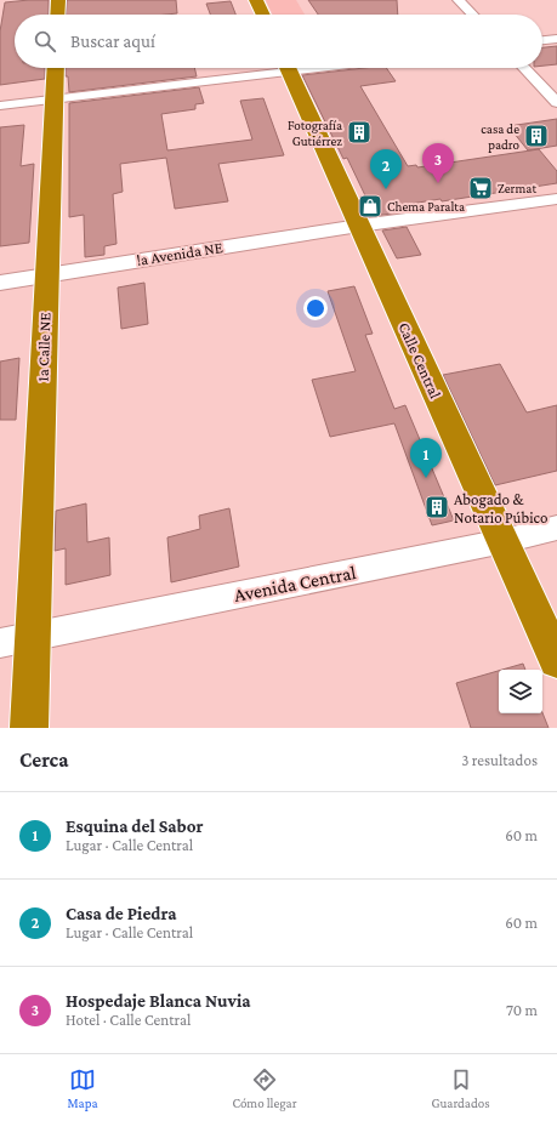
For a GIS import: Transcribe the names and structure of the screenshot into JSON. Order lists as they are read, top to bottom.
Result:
{
  "streets": {
    "highway": ["1a Calle NE", "Calle Central"],
    "street": ["!a Avenida NE", "Avenida Central"]
  },
  "crossings": [
    ["!a Avenida NE", "1a Calle NE"],
    ["!a Avenida NE", "Calle Central"],
    ["1a Calle NE", "Avenida Central"],
    ["Calle Central", "Avenida Central"]
  ],
  "places": {
    "building": ["Fotografía Gutiérrez", "casa de padro", "Abogado & Notario Púbico"],
    "supermarket": ["Zermat"],
    "shop": ["Chema Paralta"]
  },
  "page": {
    "search": "Buscar aquí",
    "pins": ["3", "2", "1"],
    "heading": ["Cerca", "3 resultados"],
    "list": [
      {
        "mark": "1",
        "name": "Esquina del Sabor",
        "note": "Lugar · Calle Central",
        "value": "60 m"
      },
      {
        "mark": "2",
        "name": "Casa de Piedra",
        "note": "Lugar · Calle Central",
        "value": "60 m"
      },
      {
        "mark": "3",
        "name": "Hospedaje Blanca Nuvia",
        "note": "Hotel · Calle Central",
        "value": "70 m"
      }
    ],
    "nav": ["Mapa", "Cómo llegar", "Guardados"]
  }
}
